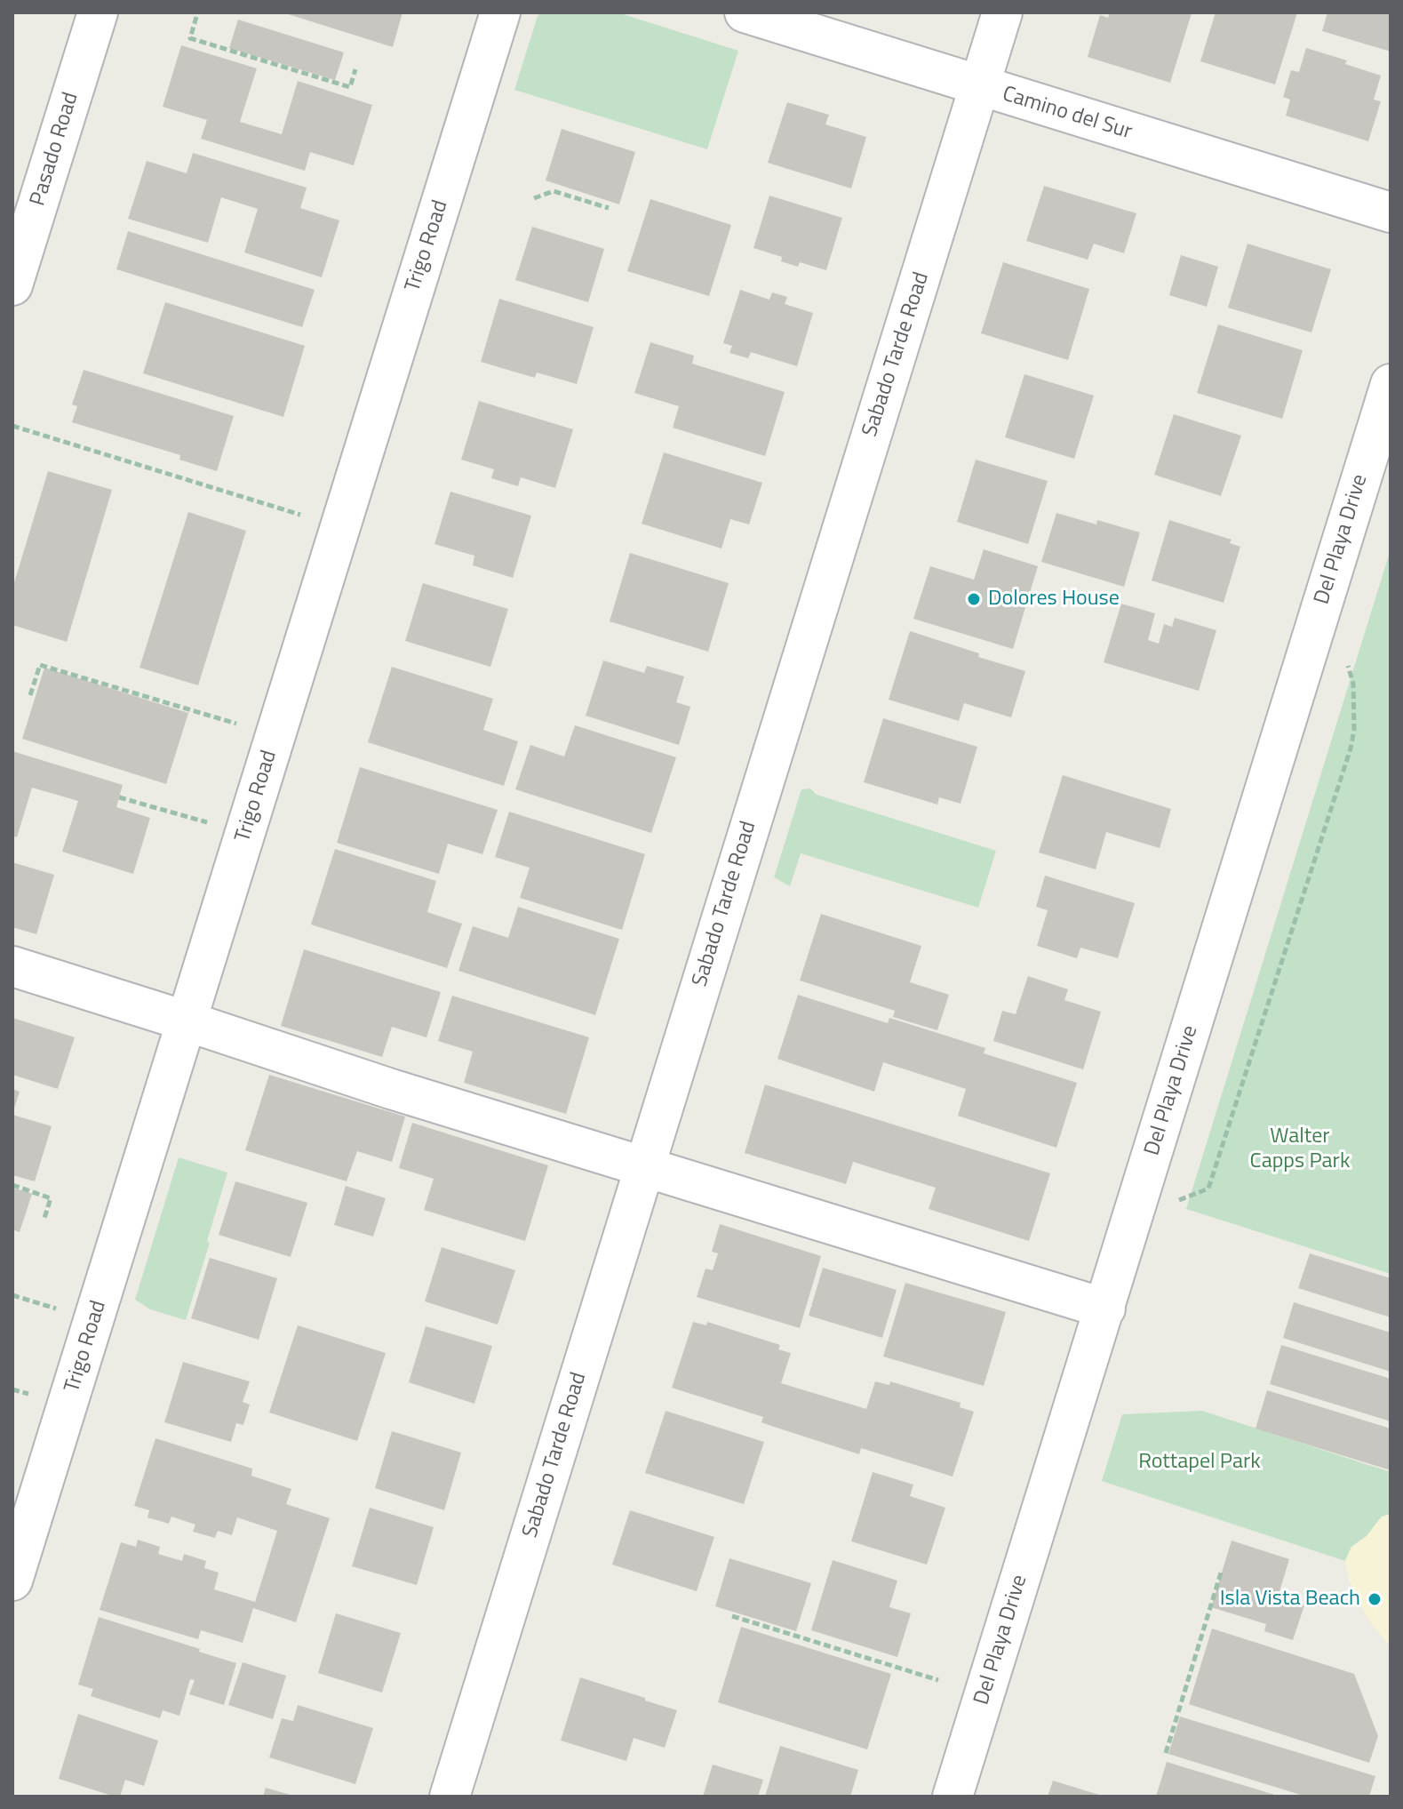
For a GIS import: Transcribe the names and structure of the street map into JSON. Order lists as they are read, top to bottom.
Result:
{
  "streets": {
    "street": [
      "Camino del Sur",
      "Pasado Road",
      "Trigo Road",
      "Sabado Tarde Road",
      "Del Playa Drive"
    ]
  },
  "crossings": [
    ["Camino del Sur", "Sabado Tarde Road"]
  ],
  "parks": ["Walter Capps Park", "Rottapel Park"],
  "places": ["Dolores House", "Isla Vista Beach"]
}
